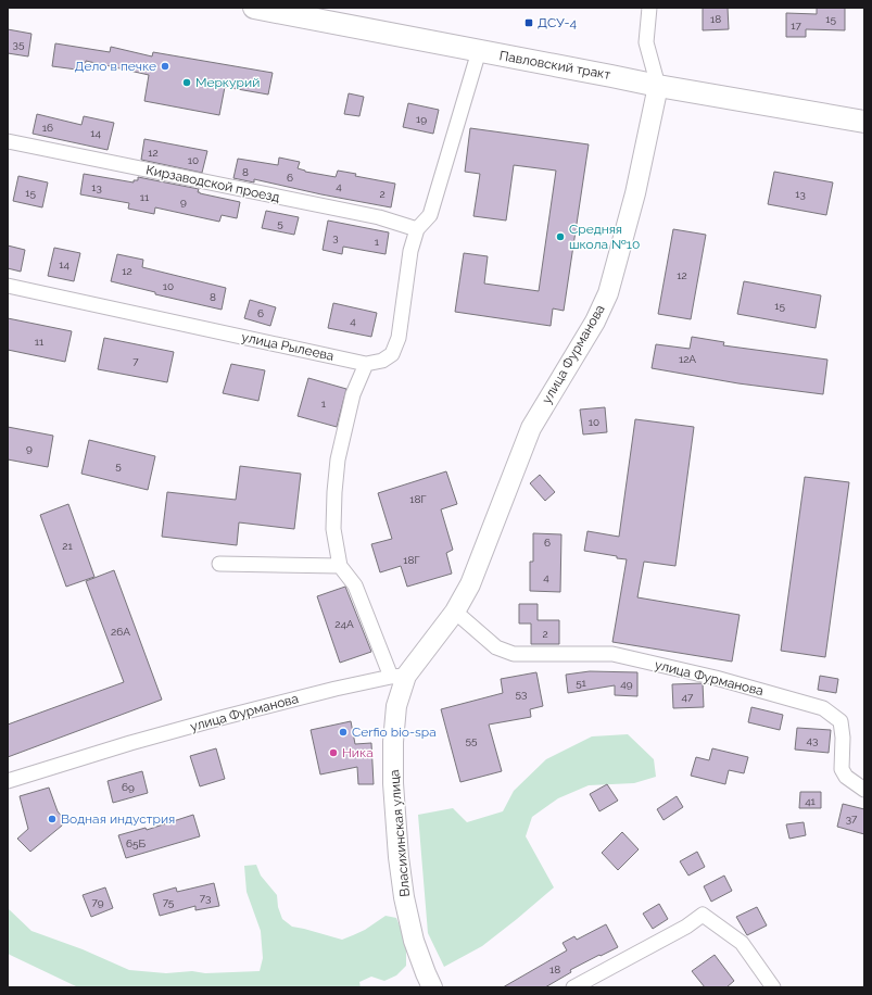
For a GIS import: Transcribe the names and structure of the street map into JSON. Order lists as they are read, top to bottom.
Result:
{
  "streets": {
    "main road": ["Павловский тракт"],
    "street": [
      "Кирзаводской проезд",
      "улица Рылеева",
      "улица Фурманова",
      "Власихинская улица"
    ]
  },
  "crossings": [
    ["Павловский тракт", "улица Фурманова"],
    ["улица Фурманова", "Власихинская улица"]
  ],
  "places": {
    "transit": ["ДСУ-4"],
    "other": [
      "Дело в печке",
      "Меркурий",
      "Средняя школа №10",
      "Cerfio bio-spa",
      "Ника",
      "Водная индустрия"
    ]
  },
  "house_numbers": [
    "18",
    "15",
    "17",
    "35",
    "19",
    "16",
    "14",
    "12",
    "10",
    "8",
    "6",
    "4",
    "13",
    "15",
    "2",
    "13",
    "11",
    "9",
    "5",
    "3",
    "1",
    "14",
    "12",
    "12",
    "10",
    "8",
    "15",
    "6",
    "4",
    "11",
    "12А",
    "7",
    "1",
    "10",
    "9",
    "5",
    "18Г",
    "6",
    "21",
    "18Г",
    "4",
    "24А",
    "26А",
    "2",
    "51",
    "49",
    "53",
    "47",
    "55",
    "43",
    "69",
    "41",
    "37",
    "65Б",
    "73",
    "79",
    "75",
    "18"
  ]
}
